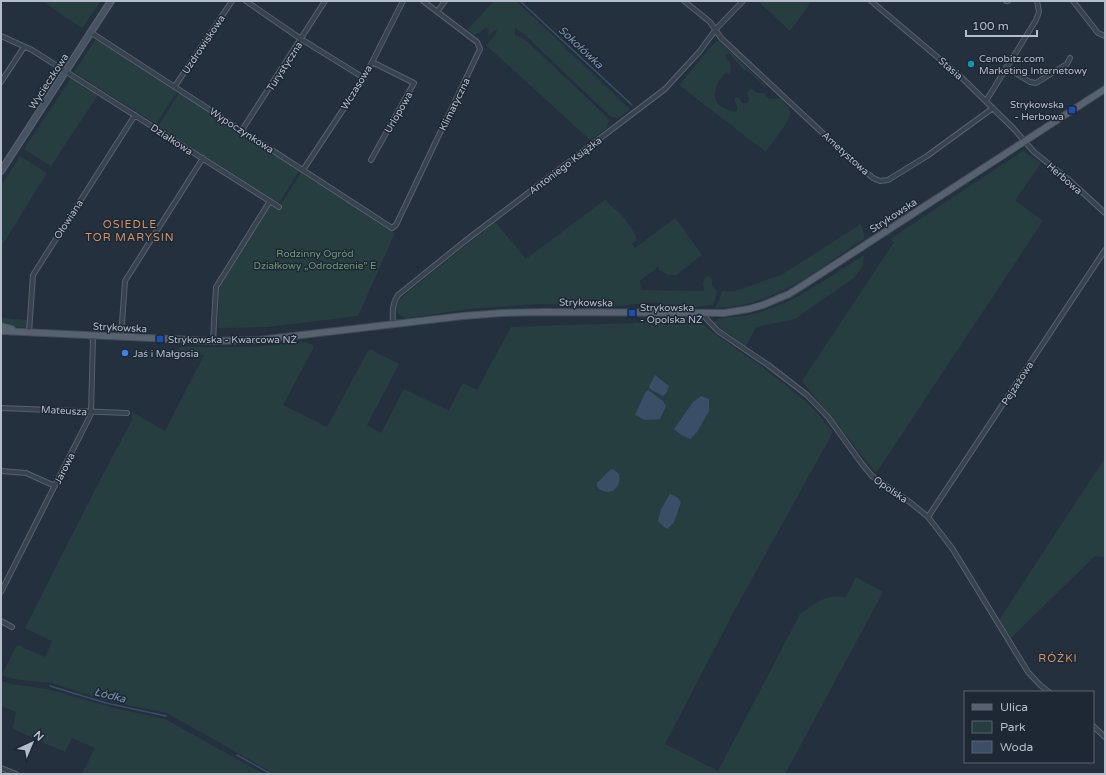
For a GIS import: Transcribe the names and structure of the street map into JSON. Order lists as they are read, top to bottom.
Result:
{
  "streets": {
    "main road": ["Strykowska"],
    "street": [
      "Uzdrowiskowa",
      "Turystyczna",
      "Stasia",
      "Wycieczkowa",
      "Wczasowa",
      "Klimatyczna",
      "Urlopowa",
      "Wypoczynkowa",
      "Działkowa",
      "Ametystowa",
      "Antoniego Książka",
      "Herbowa",
      "Ołowiana",
      "Pejzażowa",
      "Mateusza",
      "Jarowa",
      "Opolska"
    ]
  },
  "crossings": [
    ["Uzdrowiskowa", "Wypoczynkowa"],
    ["Turystyczna", "Wypoczynkowa"],
    ["Stasia", "Ametystowa"],
    ["Stasia", "Herbowa"],
    ["Stasia", "Strykowska"],
    ["Wycieczkowa", "Wypoczynkowa"],
    ["Wycieczkowa", "Działkowa"],
    ["Wczasowa", "Urlopowa"],
    ["Wczasowa", "Wypoczynkowa"],
    ["Klimatyczna", "Wypoczynkowa"],
    ["Działkowa", "Ołowiana"],
    ["Ametystowa", "Antoniego Książka"],
    ["Antoniego Książka", "Strykowska"],
    ["Herbowa", "Strykowska"],
    ["Strykowska", "Ołowiana"],
    ["Strykowska", "Jarowa"],
    ["Strykowska", "Opolska"],
    ["Pejzażowa", "Opolska"],
    ["Mateusza", "Jarowa"]
  ],
  "districts": ["OSIEDLE TOR MARYSIN", "RÓŻKI"],
  "water": ["Sokołówka", "Łódka"],
  "parks": ["Rodzinny Ogród Działkowy „Odrodzenie” E"],
  "places": {
    "other": ["Cenobitz.com Marketing Internetowy", "Jaś i Małgosia"],
    "transit": ["Strykowska - Herbowa", "Strykowska - Opolska NŻ", "Strykowska - Kwarcowa NŻ"]
  },
  "legend": ["Ulica", "Park", "Woda"],
  "scale_bar": "100 m",
  "north": "top right"
}
